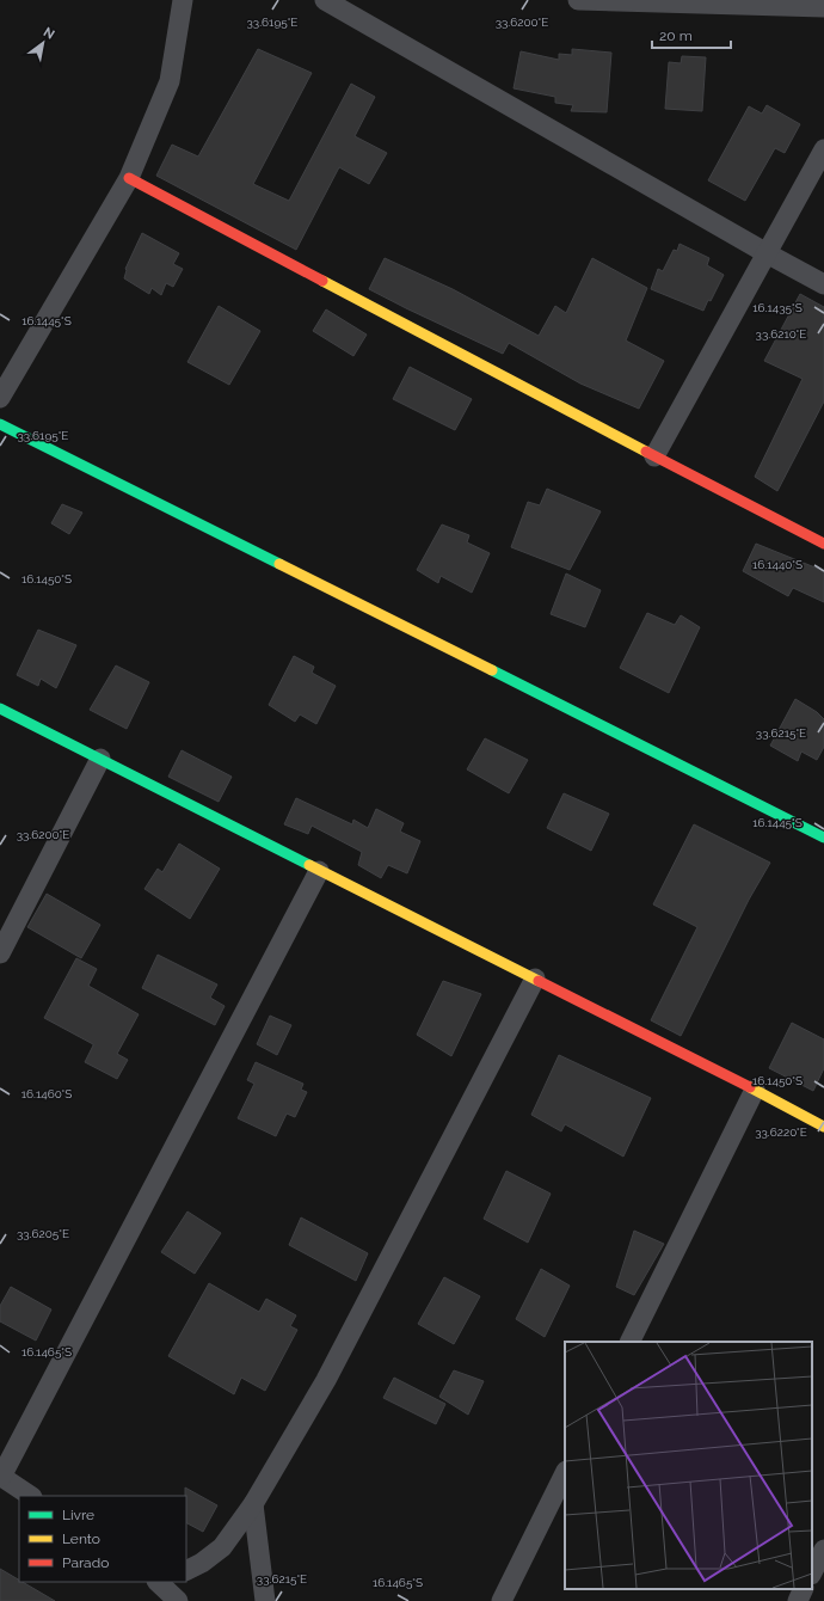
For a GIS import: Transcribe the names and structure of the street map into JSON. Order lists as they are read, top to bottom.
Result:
{
  "legend": ["Livre", "Lento", "Parado"],
  "scale_bar": "20 m",
  "north": "top right",
  "coordinates": [
    "33.6195°E",
    "33.6200°E",
    "16.1435°S",
    "16.1445°S",
    "33.6210°E",
    "16.1440°S",
    "16.1450°S",
    "33.6215°E",
    "16.1460°S",
    "33.6220°E",
    "33.6205°E",
    "16.1465°S"
  ]
}
